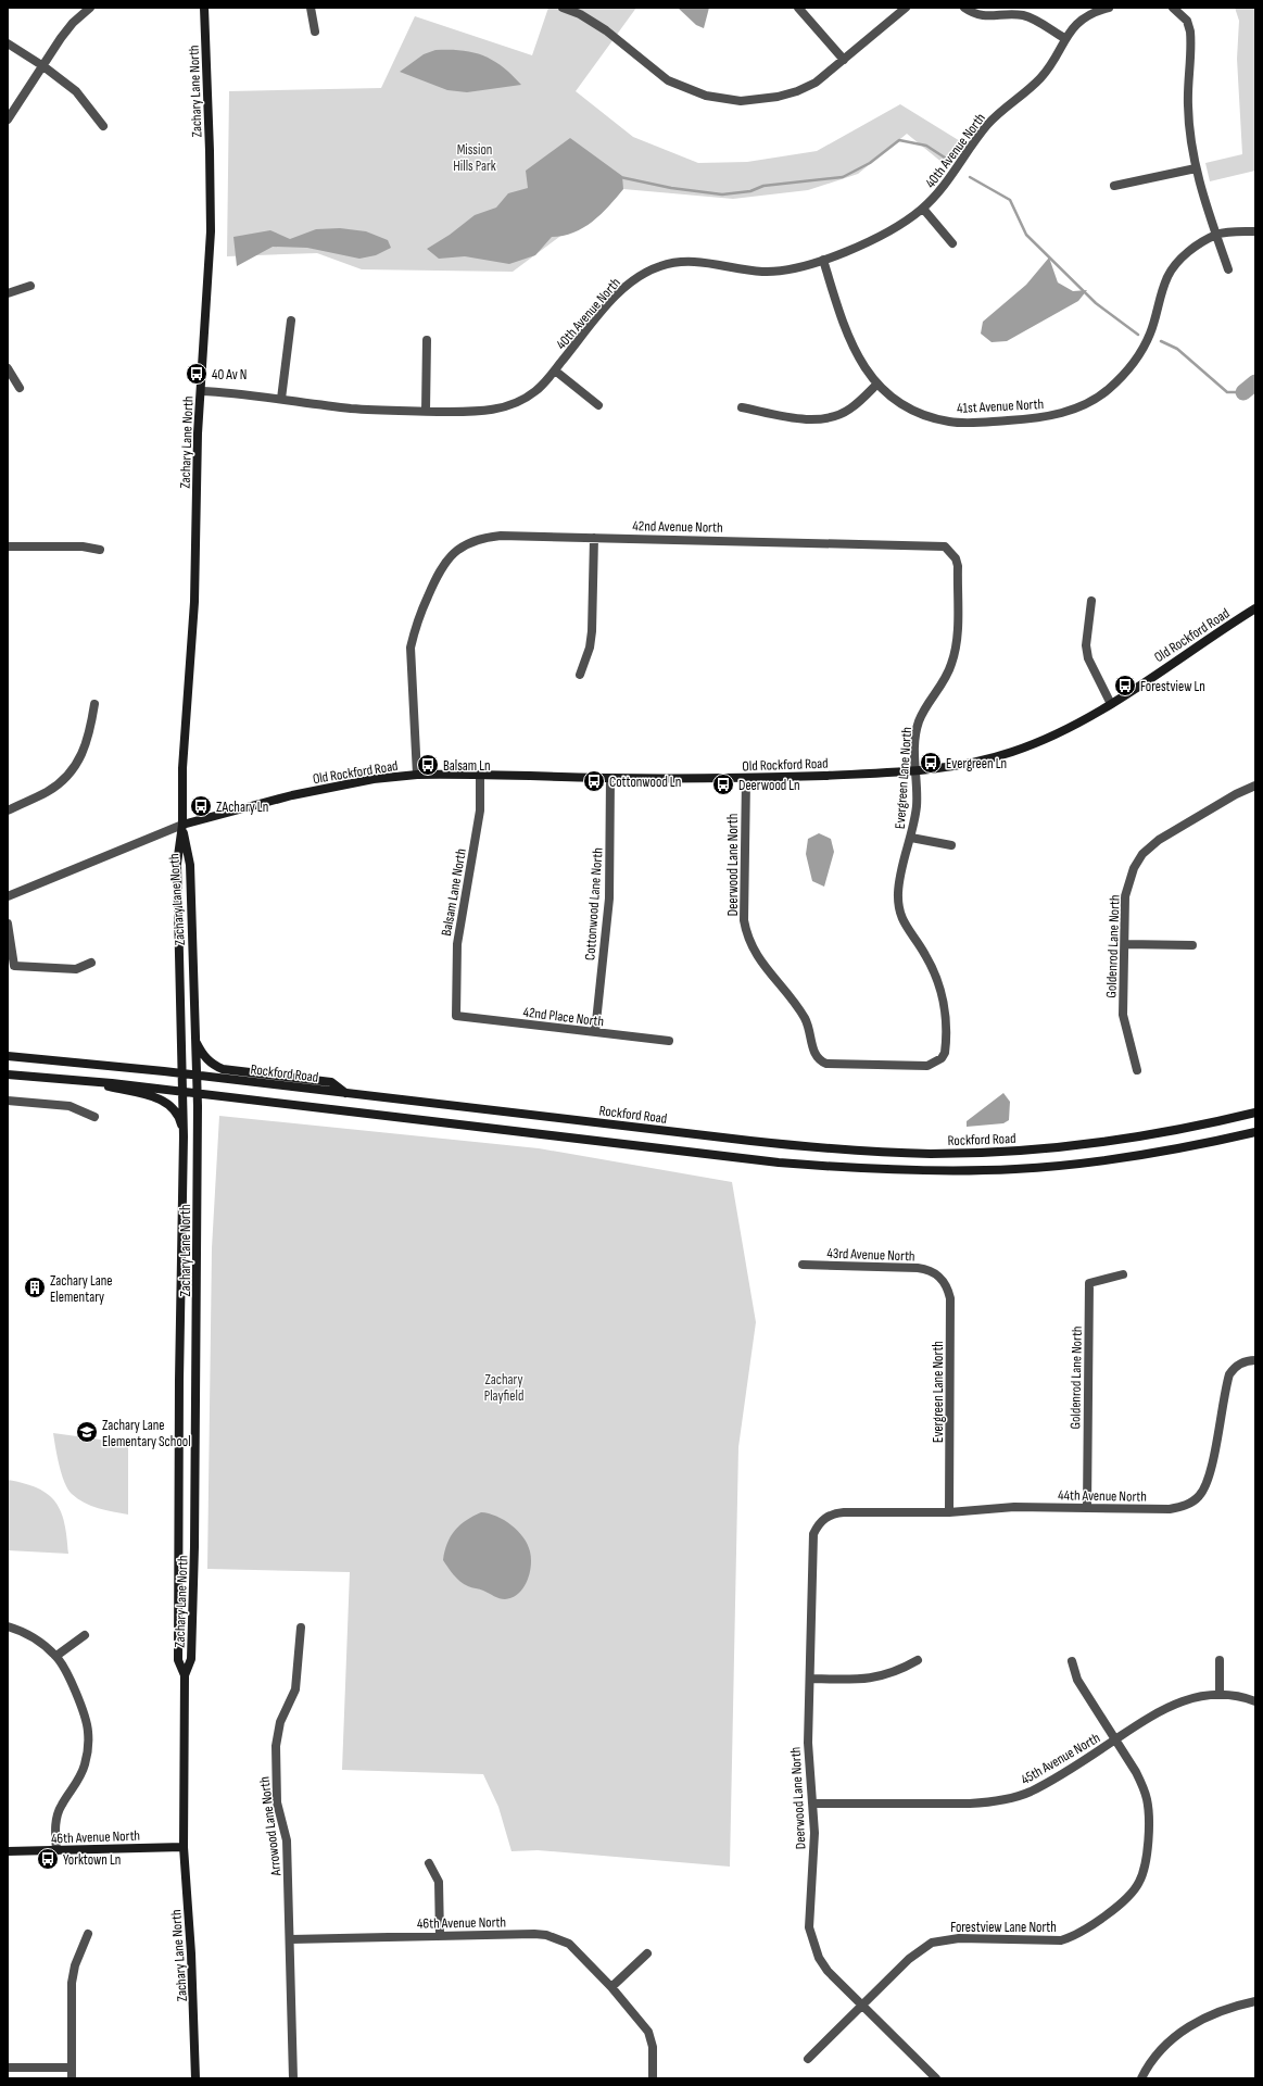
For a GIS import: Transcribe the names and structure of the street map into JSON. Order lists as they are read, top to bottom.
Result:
{
  "streets": {
    "street": [
      "Zachary Lane North",
      "40th Avenue North",
      "41st Avenue North",
      "42nd Avenue North",
      "Old Rockford Road",
      "Evergreen Lane North",
      "Deerwood Lane North",
      "Balsam Lane North",
      "Cottonwood Lane North",
      "Goldenrod Lane North",
      "42nd Place North",
      "Rockford Road",
      "43rd Avenue North",
      "44th Avenue North",
      "45th Avenue North",
      "Arrowood Lane North",
      "46th Avenue North",
      "Forestview Lane North"
    ]
  },
  "crossings": [
    ["Zachary Lane North", "40th Avenue North"],
    ["Zachary Lane North", "Old Rockford Road"],
    ["Zachary Lane North", "Rockford Road"],
    ["Zachary Lane North", "46th Avenue North"],
    ["42nd Avenue North", "Old Rockford Road"],
    ["42nd Avenue North", "Evergreen Lane North"],
    ["Old Rockford Road", "Evergreen Lane North"],
    ["Old Rockford Road", "Deerwood Lane North"],
    ["Old Rockford Road", "Balsam Lane North"],
    ["Old Rockford Road", "Cottonwood Lane North"],
    ["Evergreen Lane North", "Deerwood Lane North"],
    ["Evergreen Lane North", "43rd Avenue North"],
    ["Evergreen Lane North", "44th Avenue North"],
    ["Deerwood Lane North", "44th Avenue North"],
    ["Deerwood Lane North", "45th Avenue North"],
    ["Deerwood Lane North", "Forestview Lane North"],
    ["Balsam Lane North", "42nd Place North"],
    ["Cottonwood Lane North", "42nd Place North"],
    ["Goldenrod Lane North", "44th Avenue North"],
    ["45th Avenue North", "Forestview Lane North"],
    ["Arrowood Lane North", "46th Avenue North"]
  ],
  "parks": ["Mission Hills Park", "Zachary Playfield"],
  "places": {
    "bus stop": [
      "40 Av N",
      "Forestview Ln",
      "Evergreen Ln",
      "Balsam Ln",
      "Cottonwood Ln",
      "Deerwood Ln",
      "ZAchary Ln",
      "Yorktown Ln"
    ],
    "building": ["Zachary Lane Elementary"],
    "school or university": ["Zachary Lane Elementary School"]
  }
}
